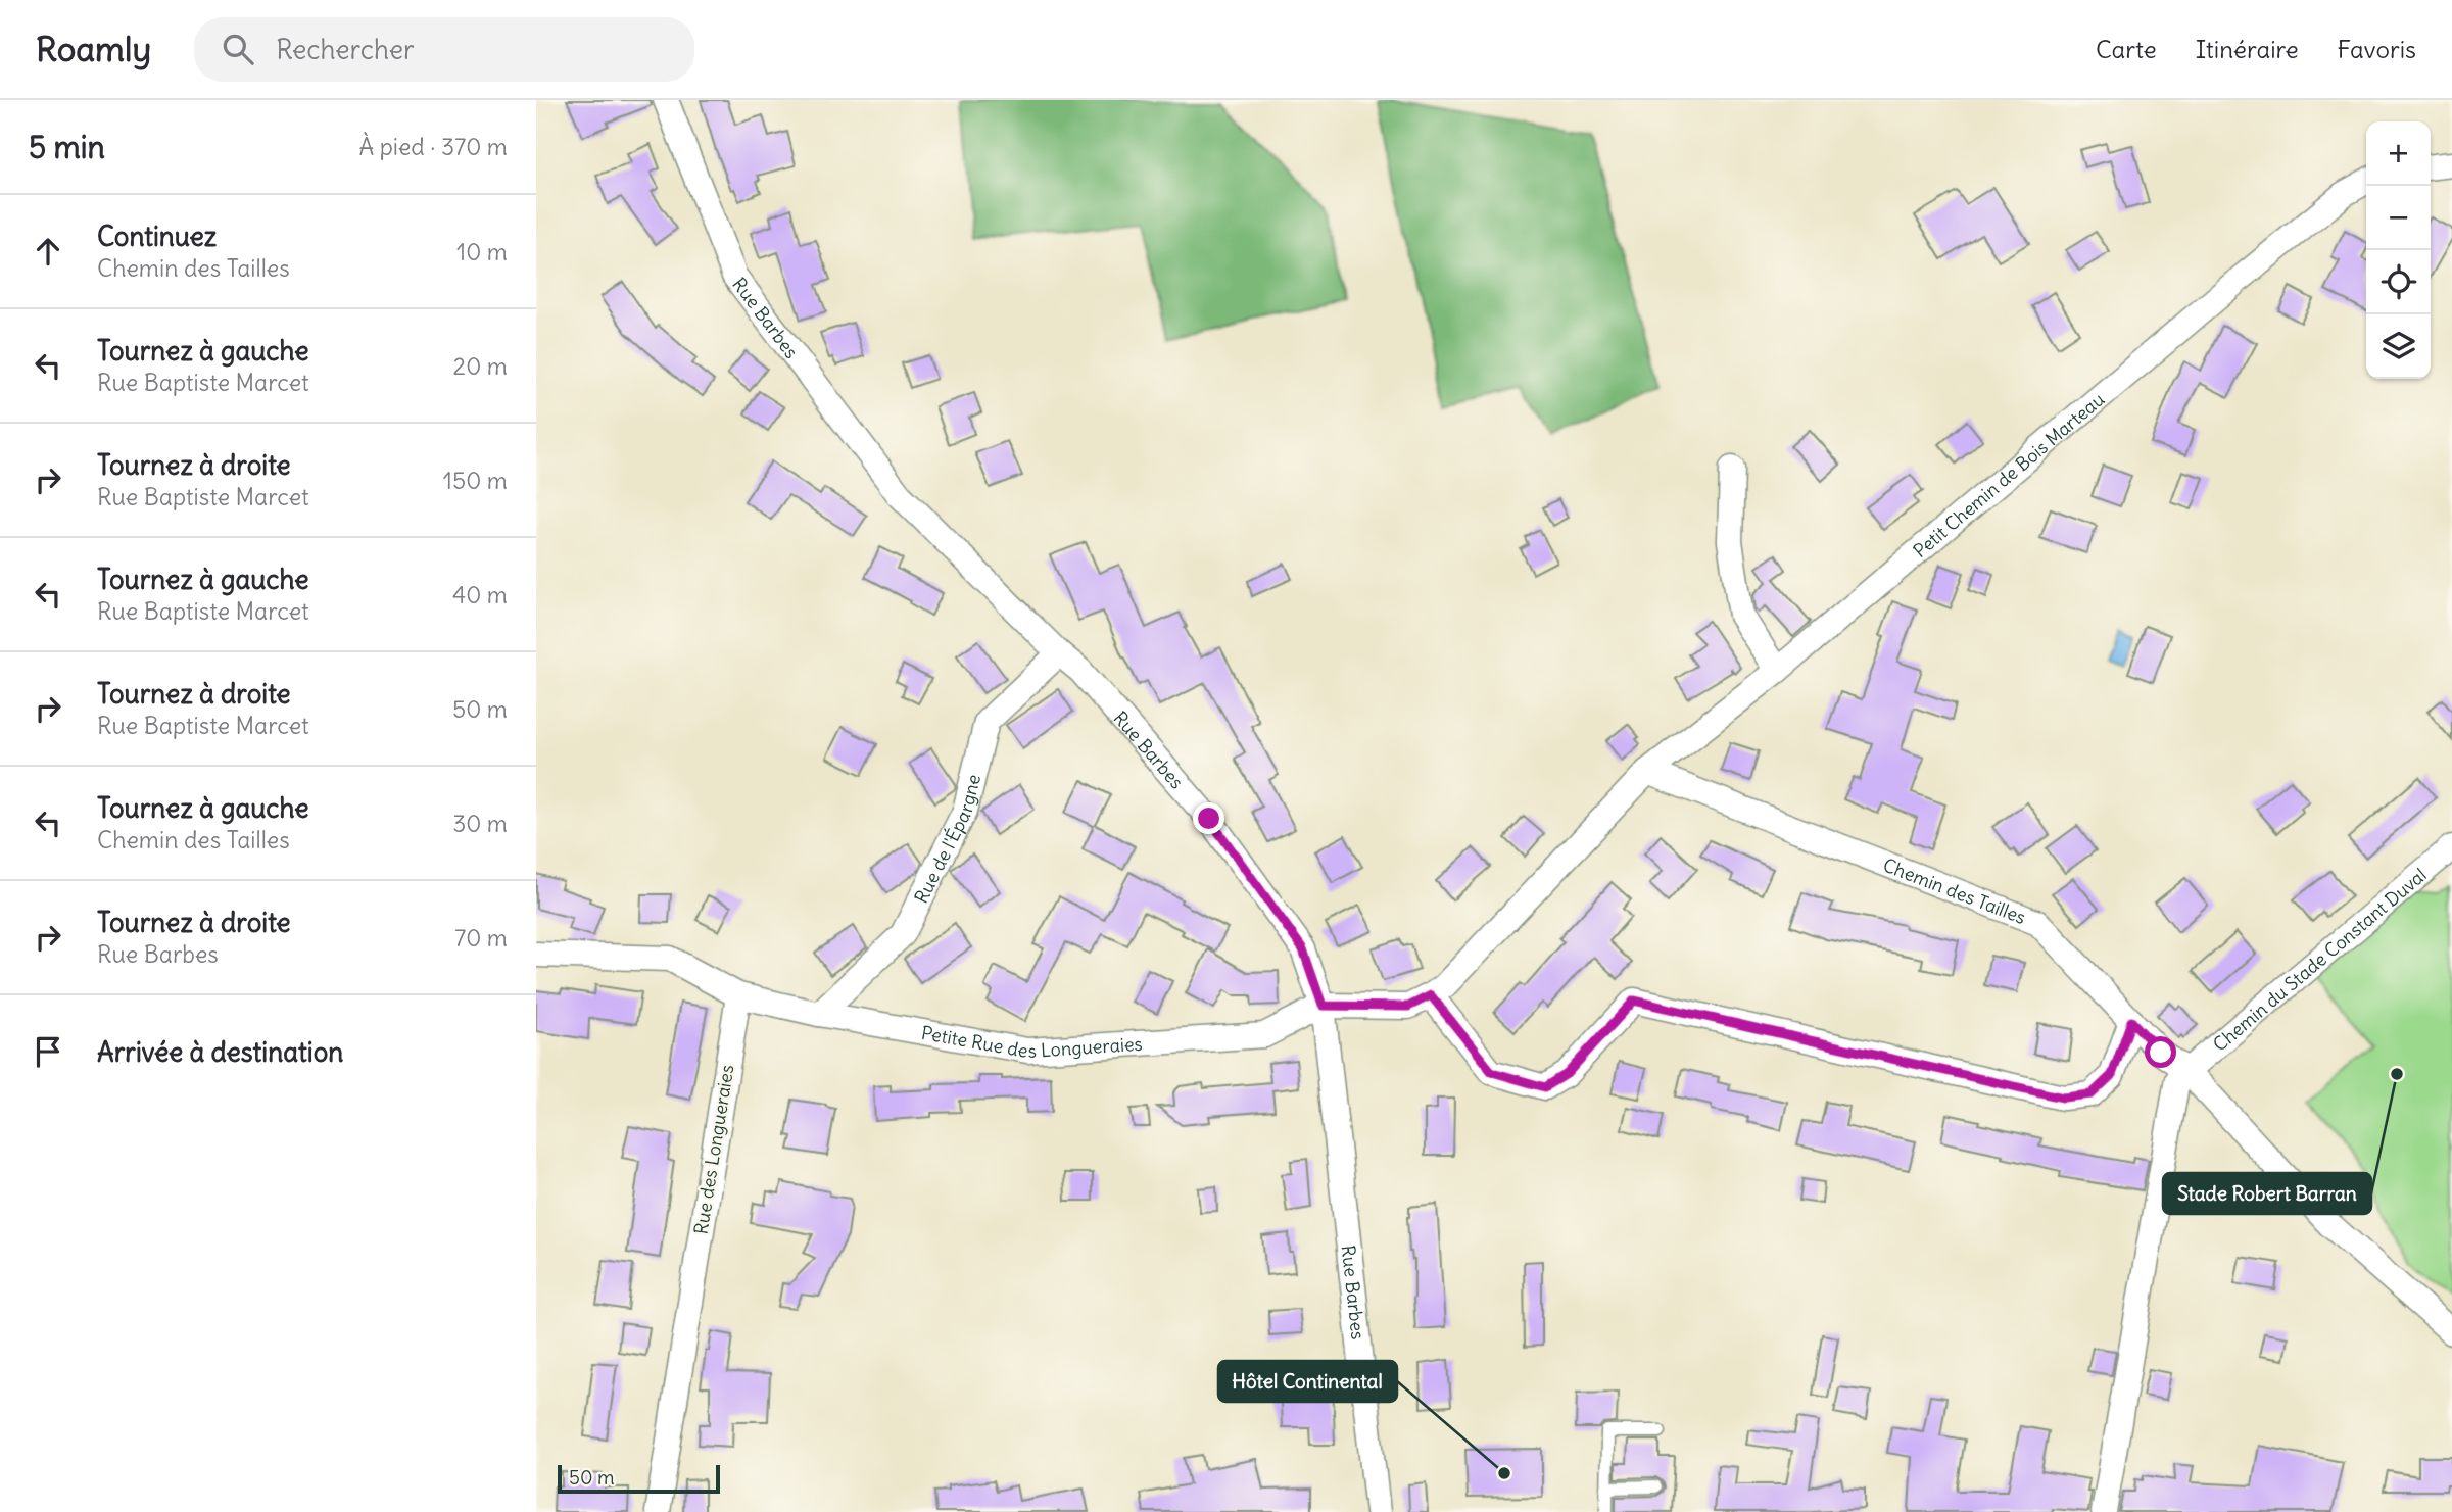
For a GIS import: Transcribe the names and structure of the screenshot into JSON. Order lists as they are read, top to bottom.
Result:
{
  "streets": {
    "street": [
      "Rue Barbes",
      "Petit Chemin de Bois Marteau",
      "Rue de l'Épargne",
      "Chemin des Tailles",
      "Chemin du Stade Constant Duval",
      "Petite Rue des Longueraies",
      "Rue des Longueraies"
    ]
  },
  "crossings": [
    ["Rue Barbes", "Rue de l'Épargne"],
    ["Rue Barbes", "Petite Rue des Longueraies"],
    ["Petit Chemin de Bois Marteau", "Chemin des Tailles"],
    ["Rue de l'Épargne", "Petite Rue des Longueraies"],
    ["Chemin des Tailles", "Chemin du Stade Constant Duval"],
    ["Petite Rue des Longueraies", "Rue des Longueraies"]
  ],
  "places": ["Stade Robert Barran", "Hôtel Continental"],
  "scale_bar": "50 m",
  "page": {
    "header": "Roamly",
    "search": "Rechercher",
    "nav": ["Carte", "Itinéraire", "Favoris"],
    "heading": ["5 min", "À pied · 370 m"],
    "map_buttons": ["+", "−"],
    "list": [
      ["Continuez", "Chemin des Tailles", "10 m"],
      ["Tournez à gauche", "Rue Baptiste Marcet", "20 m"],
      ["Tournez à droite", "Rue Baptiste Marcet", "150 m"],
      ["Tournez à gauche", "Rue Baptiste Marcet", "40 m"],
      ["Tournez à droite", "Rue Baptiste Marcet", "50 m"],
      ["Tournez à gauche", "Chemin des Tailles", "30 m"],
      ["Tournez à droite", "Rue Barbes", "70 m"],
      "Arrivée à destination"
    ],
    "scale": "50 m"
  }
}
